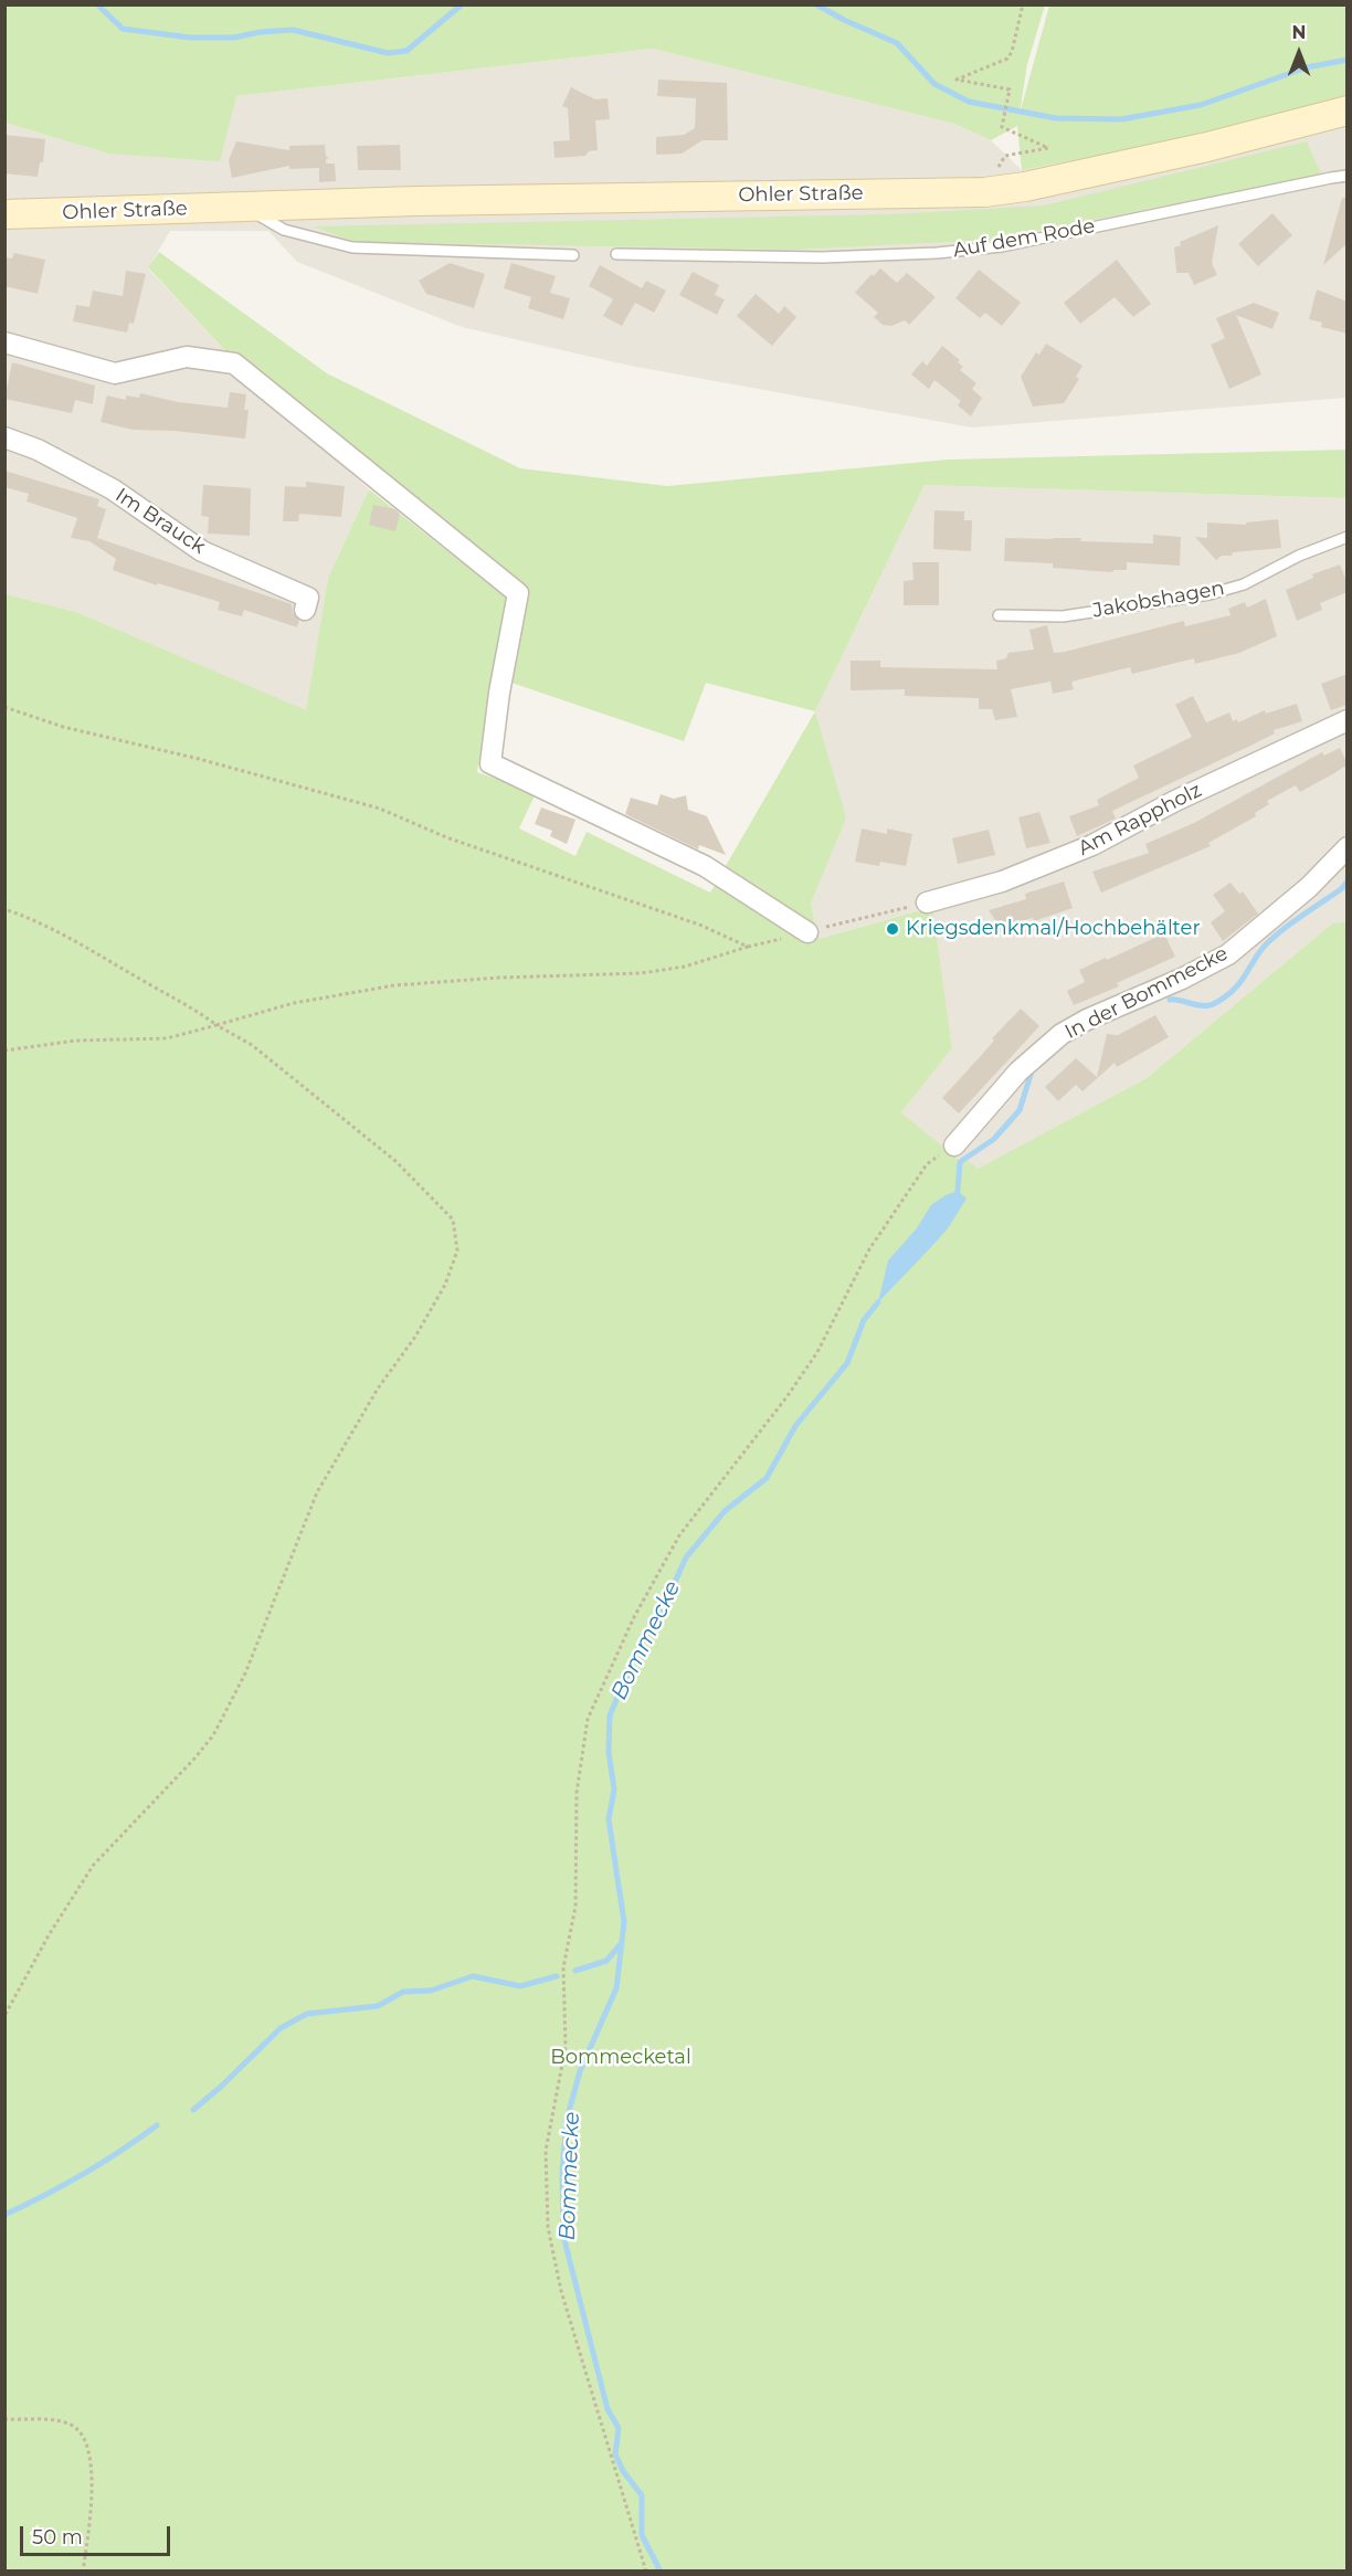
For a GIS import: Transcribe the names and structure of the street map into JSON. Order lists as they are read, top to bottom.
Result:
{
  "streets": {
    "street": [
      "Ohler Straße",
      "Im Brauck",
      "Am Rappholz",
      "In der Bommecke"
    ],
    "lane": ["Auf dem Rode", "Jakobshagen"]
  },
  "water": ["Bommecke"],
  "parks": ["Bommecketal"],
  "places": ["Kriegsdenkmal/Hochbehälter"],
  "scale_bar": "50 m",
  "north": "top"
}
